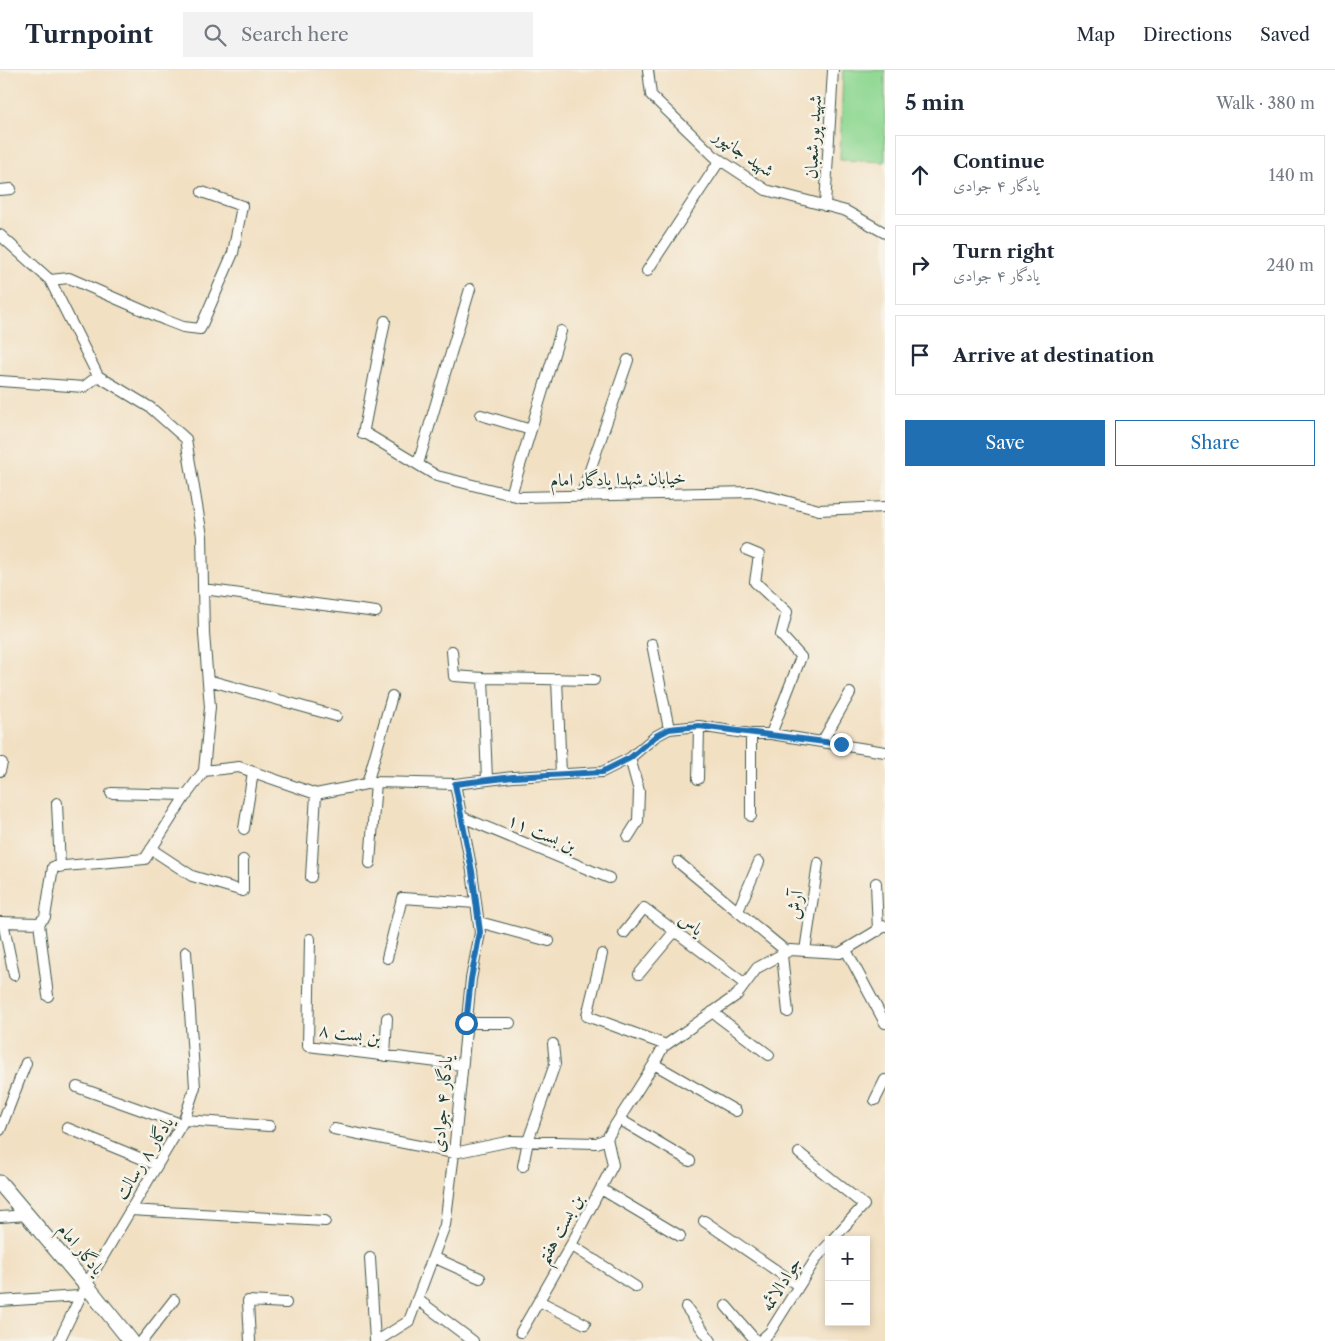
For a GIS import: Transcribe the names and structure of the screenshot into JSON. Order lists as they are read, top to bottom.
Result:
{
  "streets": {
    "main road": ["یادگار امام"],
    "street": [
      "شهید پورشعبان",
      "شهید جانپور",
      "خیابان شهدا یادگار امام",
      "بن بست ۱۱",
      "آرش",
      "یاس",
      "بن بست ۸",
      "یادگار ۴ جوادی",
      "یادگار ۸ رسالت",
      "بن بست هفتم",
      "جوادالائمه"
    ]
  },
  "crossings": [
    ["شهید پورشعبان", "شهید جانپور"],
    ["بن بست ۱۱", "یادگار ۴ جوادی"],
    ["بن بست ۸", "یادگار ۴ جوادی"],
    ["یادگار ۸ رسالت", "یادگار امام"]
  ],
  "page": {
    "header": "Turnpoint",
    "search": "Search here",
    "nav": ["Map", "Directions", "Saved"],
    "heading": ["5 min", "Walk · 380 m"],
    "list": [
      ["Continue", "یادگار ۴ جوادی", "140 m"],
      ["Turn right", "یادگار ۴ جوادی", "240 m"],
      "Arrive at destination"
    ],
    "buttons": ["Save", "Share"],
    "map_buttons": ["+", "−"]
  }
}
